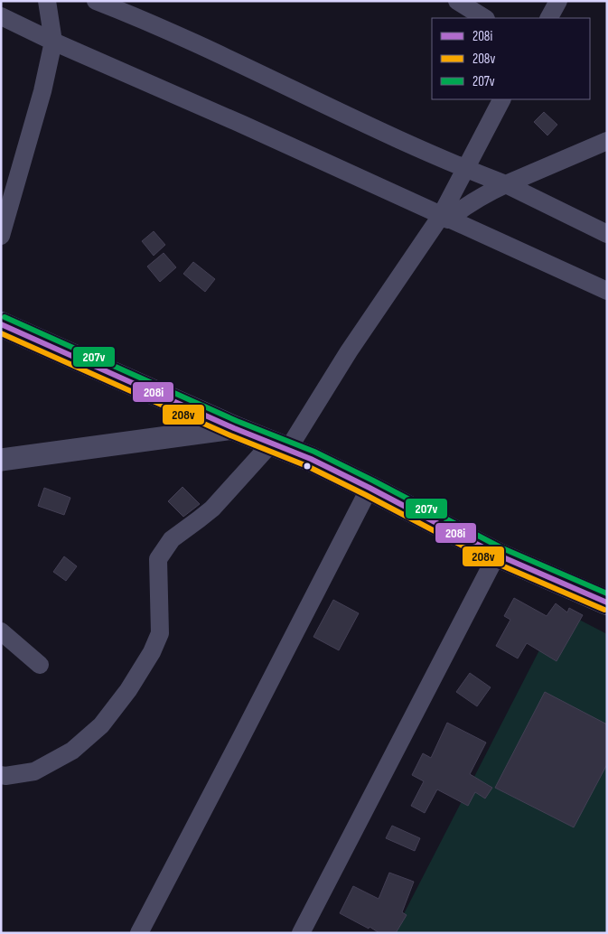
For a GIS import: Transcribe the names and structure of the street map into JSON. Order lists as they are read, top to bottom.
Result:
{
  "lines": ["transit line 207v", "transit line 208i", "transit line 208v"],
  "legend": ["208i", "208v", "207v"]
}
